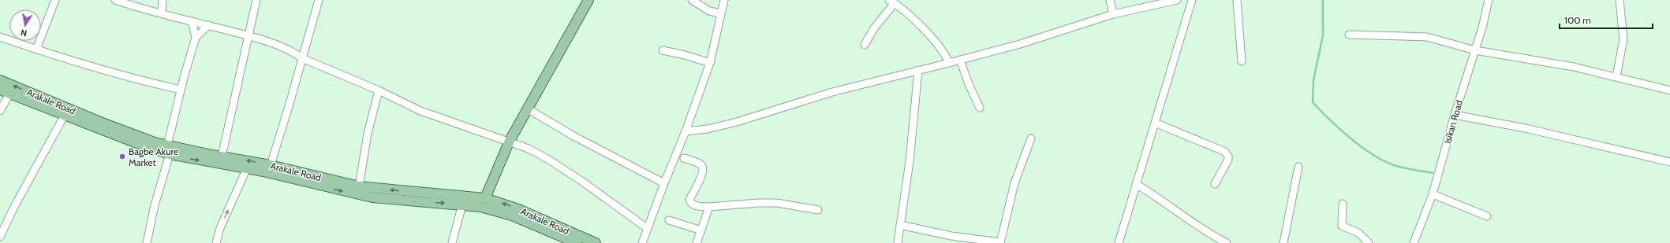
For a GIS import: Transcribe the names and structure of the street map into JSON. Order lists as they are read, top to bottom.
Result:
{
  "streets": {
    "main road": ["Arakale Road"],
    "street": ["Isikan Road"]
  },
  "places": ["Bagbe Akure Market"],
  "scale_bar": "100 m",
  "north": "bottom"
}
